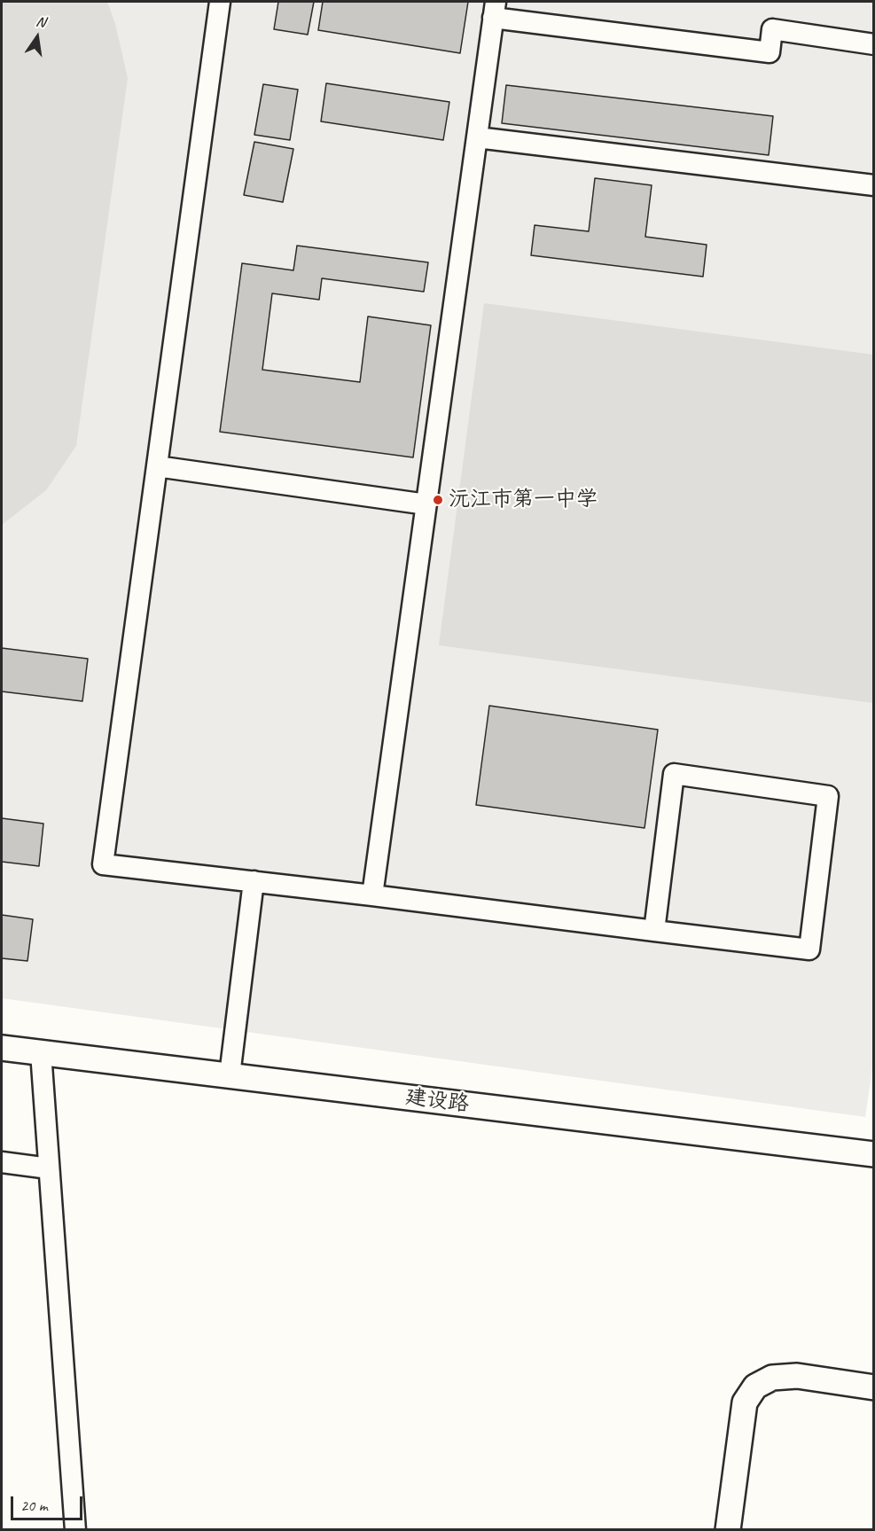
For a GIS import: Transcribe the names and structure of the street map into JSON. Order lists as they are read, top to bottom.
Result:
{
  "streets": {
    "street": ["建设路"]
  },
  "places": ["沅江市第一中学"],
  "scale_bar": "20 m",
  "north": "top"
}
